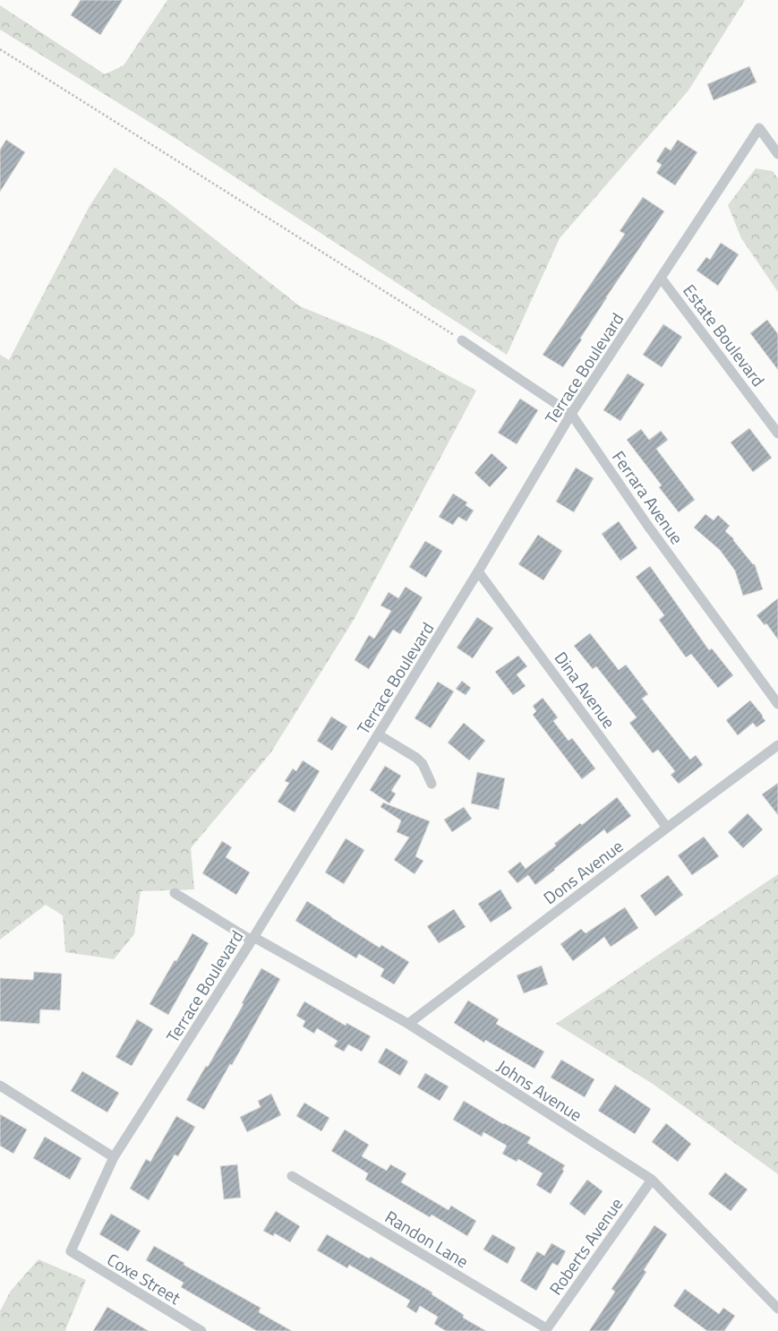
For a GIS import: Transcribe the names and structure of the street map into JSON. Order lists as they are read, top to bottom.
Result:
{
  "streets": {
    "street": [
      "Estate Boulevard",
      "Terrace Boulevard",
      "Ferrara Avenue",
      "Dina Avenue",
      "Dons Avenue",
      "Johns Avenue",
      "Randon Lane",
      "Roberts Avenue",
      "Coxe Street"
    ]
  },
  "crossings": [
    ["Estate Boulevard", "Terrace Boulevard"],
    ["Terrace Boulevard", "Ferrara Avenue"],
    ["Terrace Boulevard", "Dina Avenue"],
    ["Terrace Boulevard", "Johns Avenue"],
    ["Terrace Boulevard", "Coxe Street"],
    ["Dina Avenue", "Dons Avenue"],
    ["Dons Avenue", "Johns Avenue"],
    ["Johns Avenue", "Roberts Avenue"],
    ["Randon Lane", "Roberts Avenue"]
  ]
}
